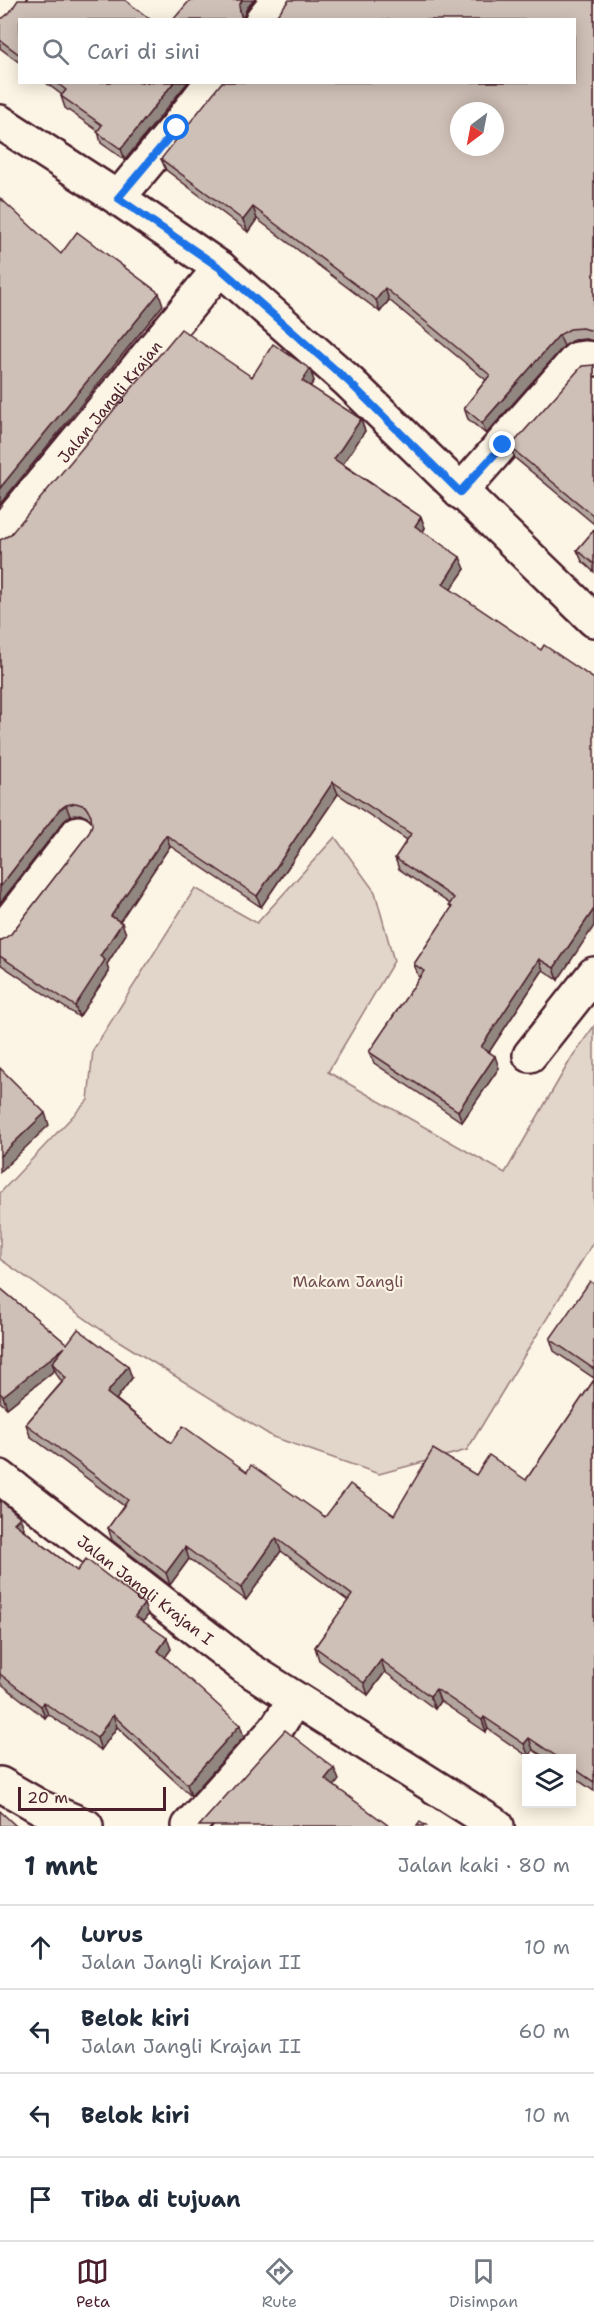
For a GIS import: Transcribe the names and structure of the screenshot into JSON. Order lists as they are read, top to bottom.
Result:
{
  "streets": {
    "street": ["Jalan Jangli Krajan", "Jalan Jangli Krajan I"]
  },
  "parks": ["Makam Jangli"],
  "scale_bar": "20 m",
  "north": "bottom left",
  "page": {
    "search": "Cari di sini",
    "scale": "20 m",
    "heading": ["1 mnt", "Jalan kaki · 80 m"],
    "list": [
      ["Lurus", "Jalan Jangli Krajan II", "10 m"],
      ["Belok kiri", "Jalan Jangli Krajan II", "60 m"],
      ["Belok kiri", "10 m"],
      "Tiba di tujuan"
    ],
    "nav": ["Peta", "Rute", "Disimpan"]
  }
}
